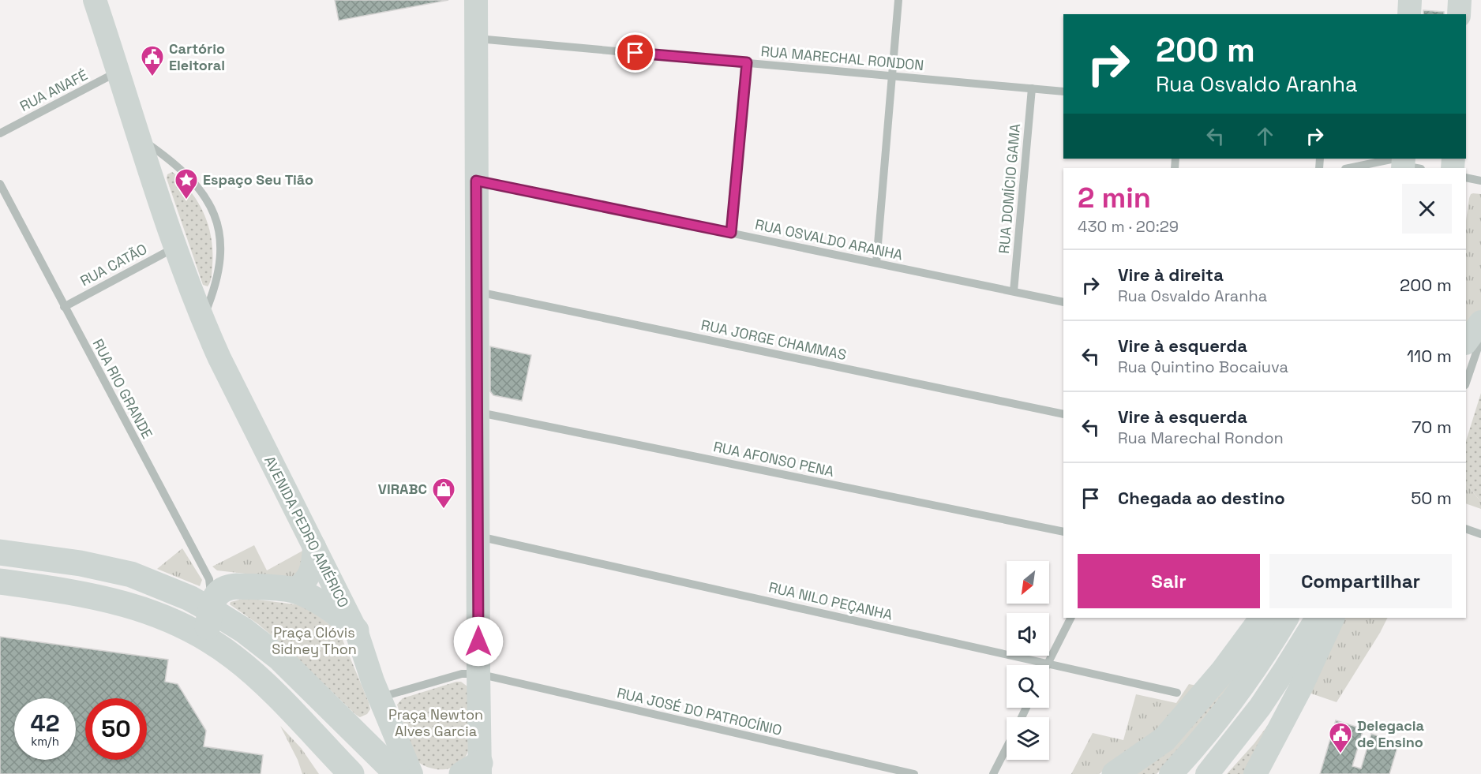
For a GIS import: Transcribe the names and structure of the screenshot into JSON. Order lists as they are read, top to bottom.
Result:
{
  "streets": {
    "main road": ["AVENIDA PEDRO AMÉRICO"],
    "street": [
      "RUA MARECHAL RONDON",
      "RUA ANAFÉ",
      "RUA DOMÍCIO GAMA",
      "RUA OSVALDO ARANHA",
      "RUA CATÃO",
      "RUA JORGE CHAMMAS",
      "RUA RIO GRANDE",
      "RUA AFONSO PENA",
      "RUA NILO PEÇANHA",
      "RUA JOSÉ DO PATROCÍNIO"
    ]
  },
  "crossings": [
    ["RUA MARECHAL RONDON", "RUA DOMÍCIO GAMA"],
    ["RUA ANAFÉ", "AVENIDA PEDRO AMÉRICO"],
    ["RUA DOMÍCIO GAMA", "RUA OSVALDO ARANHA"],
    ["RUA CATÃO", "RUA RIO GRANDE"],
    ["RUA CATÃO", "AVENIDA PEDRO AMÉRICO"]
  ],
  "parks": ["Praça Clóvis Sidney Thon", "Praça Newton Alves Garcia"],
  "places": {
    "public building": ["Cartório Eleitoral", "Delegacia de Ensino"],
    "place": ["Espaço Seu Tião"],
    "shop": ["VIRABC"]
  },
  "north": "bottom left",
  "page": {
    "turn": ["200 m", "Rua Osvaldo Aranha"],
    "heading": ["2 min", "430 m · 20:29"],
    "list": [
      {
        "name": "Vire à direita",
        "note": "Rua Osvaldo Aranha",
        "value": "200 m"
      },
      {
        "name": "Vire à esquerda",
        "note": "Rua Quintino Bocaiuva",
        "value": "110 m"
      },
      {
        "name": "Vire à esquerda",
        "note": "Rua Marechal Rondon",
        "value": "70 m"
      },
      {
        "name": "Chegada ao destino",
        "value": "50 m"
      }
    ],
    "buttons": ["Sair", "Compartilhar"],
    "speed": "42 km/h",
    "limit": "50"
  }
}
